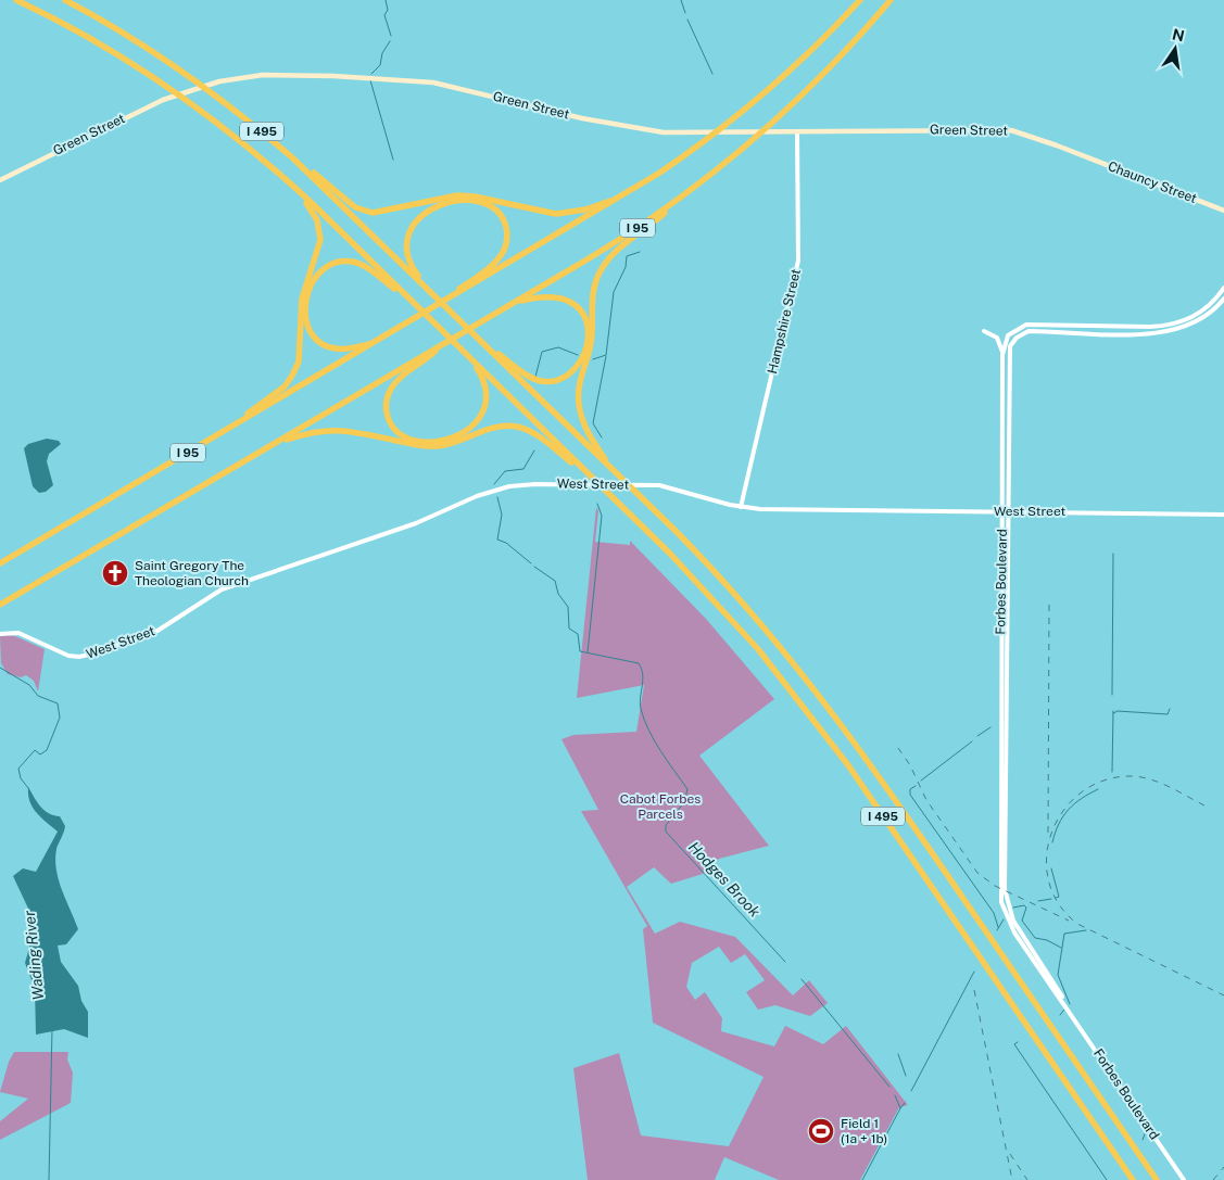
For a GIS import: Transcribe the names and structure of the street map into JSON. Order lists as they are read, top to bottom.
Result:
{
  "streets": {
    "highway": ["I 495", "I 95"],
    "main road": ["Green Street", "Chauncy Street"],
    "street": ["Hampshire Street", "West Street", "Forbes Boulevard"]
  },
  "crossings": [
    ["Green Street", "Chauncy Street"],
    ["Green Street", "Hampshire Street"],
    ["Hampshire Street", "West Street"],
    ["West Street", "Forbes Boulevard"]
  ],
  "water": ["Hodges Brook", "Wading River"],
  "parks": ["Cabot Forbes Parcels"],
  "places": {
    "church": ["Saint Gregory The Theologian Church"],
    "sports": ["Field 1 (1a + 1b)"]
  },
  "north": "top"
}
